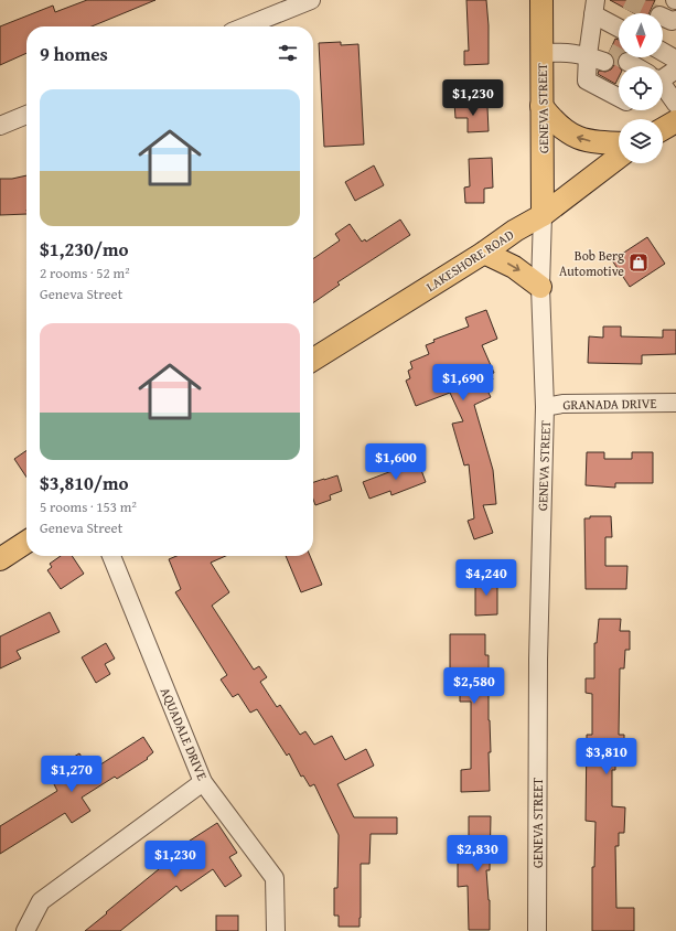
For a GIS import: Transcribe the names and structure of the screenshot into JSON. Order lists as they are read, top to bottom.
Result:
{
  "streets": {
    "main road": ["GENEVA STREET", "LAKESHORE ROAD"],
    "street": ["GRANADA DRIVE", "AQUADALE DRIVE"]
  },
  "crossings": [
    ["GENEVA STREET", "LAKESHORE ROAD"],
    ["GENEVA STREET", "GRANADA DRIVE"]
  ],
  "places": {
    "shop": ["Bob Berg Automotive"]
  },
  "north": "bottom",
  "page": {
    "heading": "9 homes",
    "price": [
      "$1,230",
      "$1,690",
      "$1,600",
      "$4,240",
      "$2,580",
      "$3,810",
      "$1,270",
      "$2,830",
      "$1,230"
    ],
    "list": [
      {
        "name": "$1,230/mo",
        "note": "2 rooms · 52 m² · Geneva Street"
      },
      {
        "name": "$3,810/mo",
        "note": "5 rooms · 153 m² · Geneva Street"
      }
    ]
  }
}
